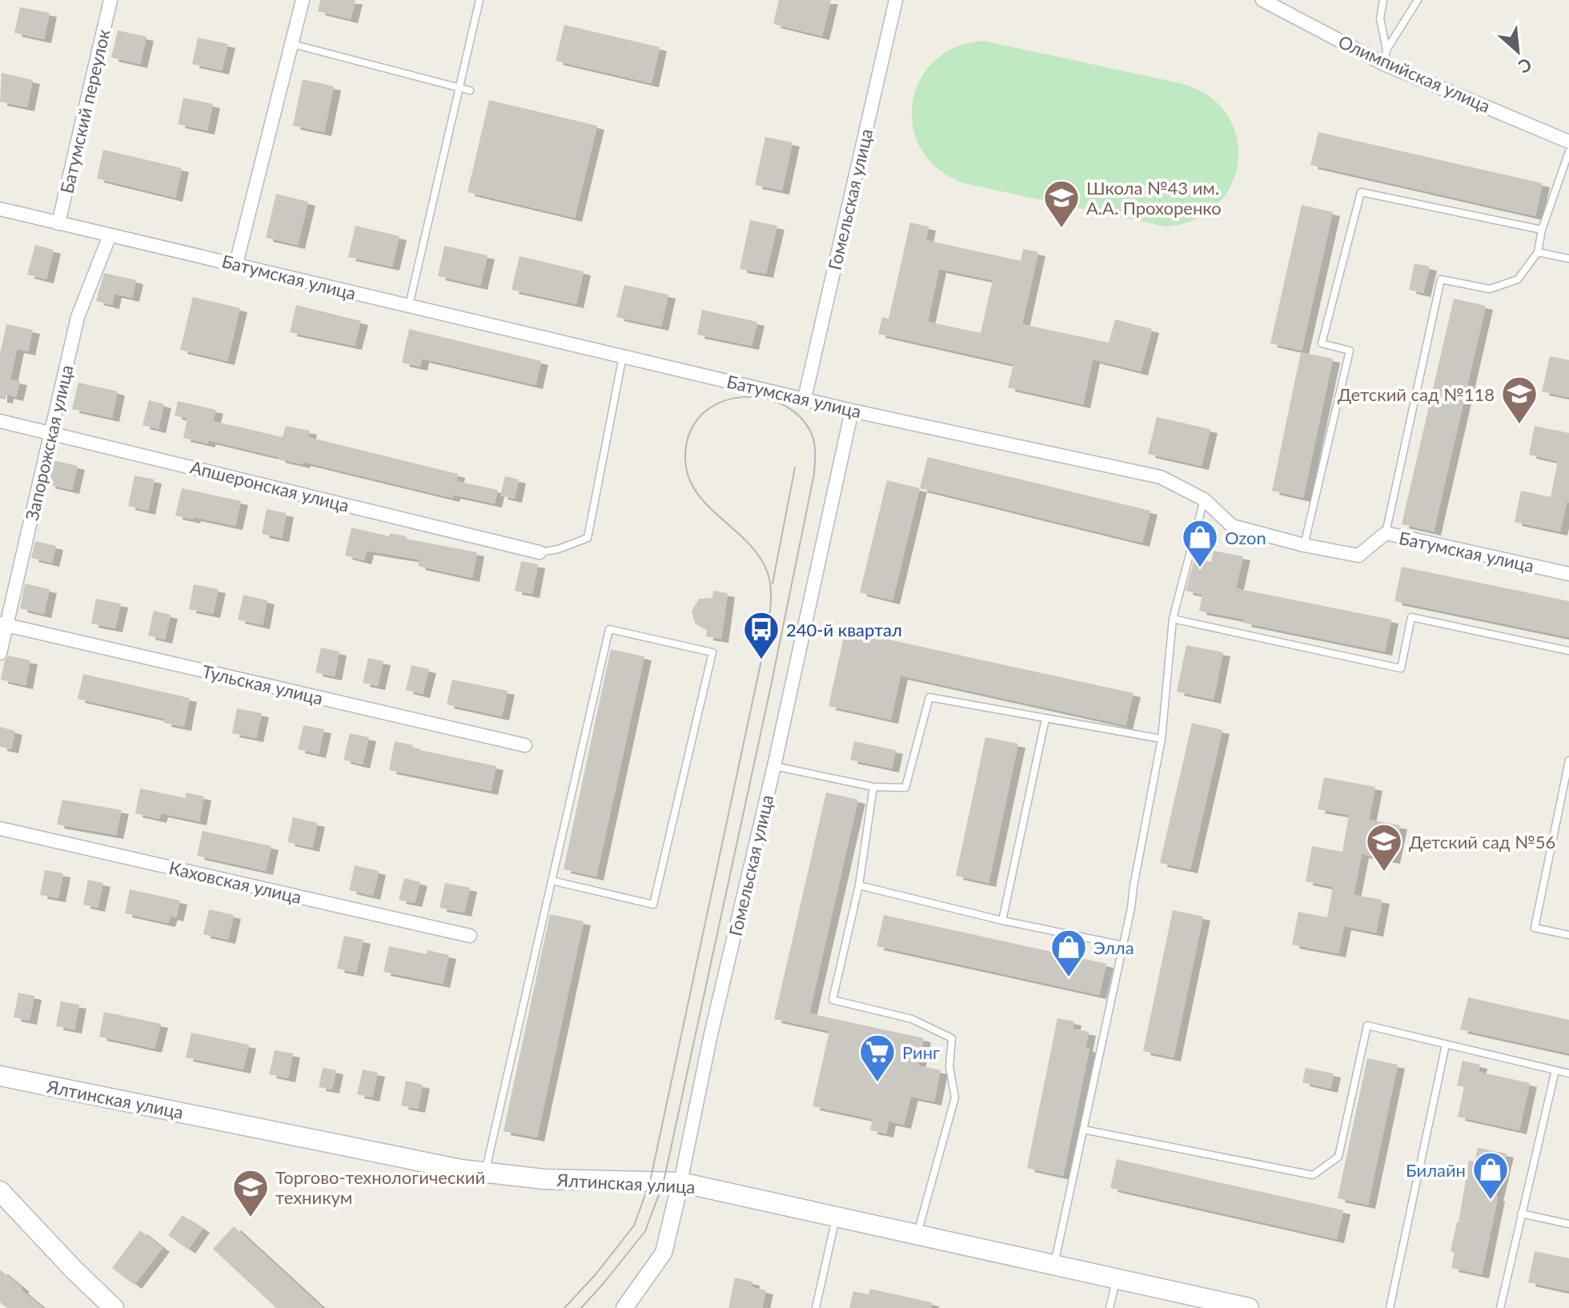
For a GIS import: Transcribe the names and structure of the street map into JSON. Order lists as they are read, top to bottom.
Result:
{
  "streets": {
    "main road": ["Ялтинская улица"],
    "street": [
      "Олимпийская улица",
      "Батумский переулок",
      "Гомельская улица",
      "Батумская улица",
      "Запорожская улица",
      "Апшеронская улица",
      "Тульская улица",
      "Каховская улица"
    ]
  },
  "crossings": [
    ["Батумский переулок", "Батумская улица"],
    ["Гомельская улица", "Батумская улица"],
    ["Гомельская улица", "Ялтинская улица"],
    ["Батумская улица", "Запорожская улица"],
    ["Запорожская улица", "Апшеронская улица"],
    ["Запорожская улица", "Тульская улица"]
  ],
  "places": {
    "school or university": [
      "Школа №43 им. А.А. Прохоренко",
      "Детский сад №118",
      "Детский сад №56",
      "Торгово-технологический техникум"
    ],
    "shop": ["Ozon", "Элла", "Билайн"],
    "bus stop": ["240-й квартал"],
    "supermarket": ["Ринг"]
  },
  "north": "bottom right"
}
